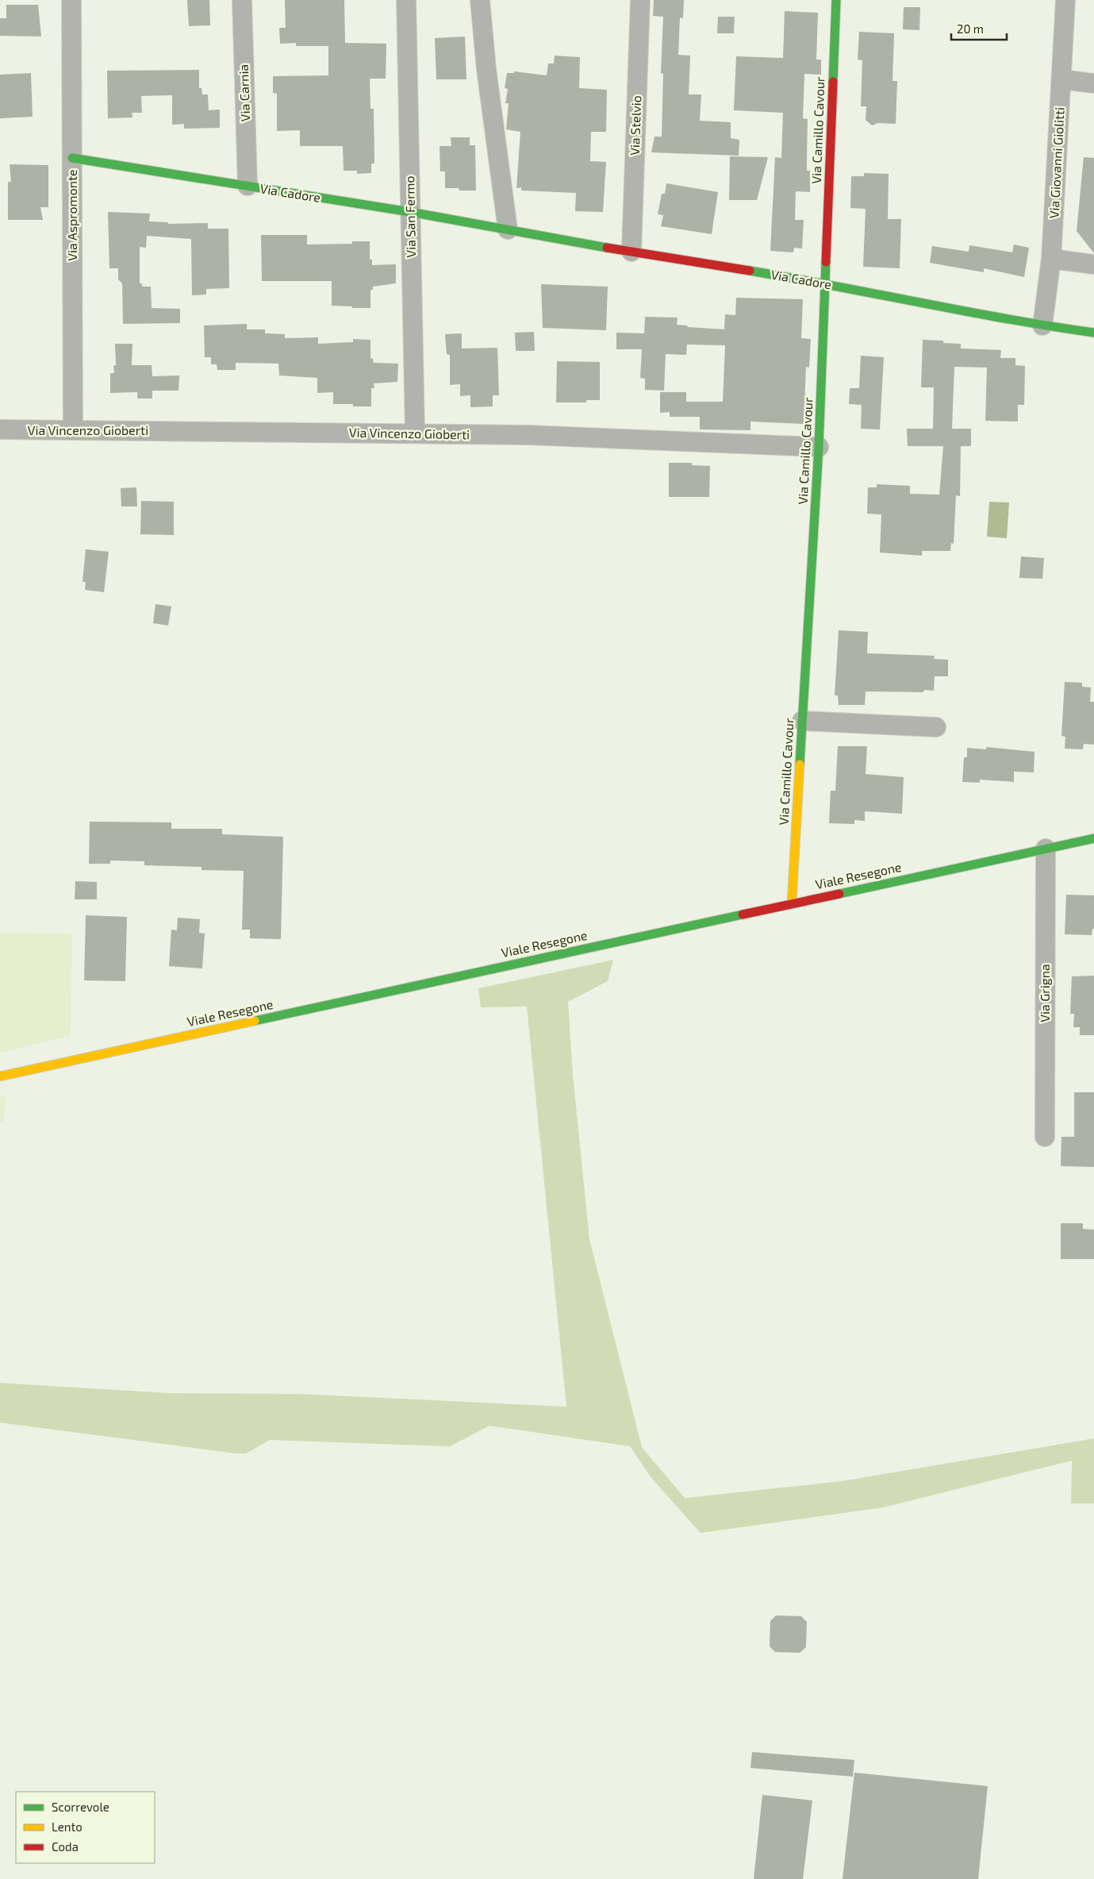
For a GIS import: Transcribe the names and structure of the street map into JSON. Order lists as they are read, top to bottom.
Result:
{
  "streets": {
    "street": [
      "Via Carnia",
      "Via Stelvio",
      "Via Camillo Cavour",
      "Via Giovanni Giolitti",
      "Via Cadore",
      "Via Aspromonte",
      "Via San Fermo",
      "Via Vincenzo Gioberti",
      "Viale Resegone",
      "Via Grigna"
    ]
  },
  "crossings": [
    ["Via Carnia", "Via Cadore"],
    ["Via Stelvio", "Via Cadore"],
    ["Via Camillo Cavour", "Via Cadore"],
    ["Via Camillo Cavour", "Via Vincenzo Gioberti"],
    ["Via Camillo Cavour", "Viale Resegone"],
    ["Via Giovanni Giolitti", "Via Cadore"],
    ["Via Cadore", "Via Aspromonte"],
    ["Via Cadore", "Via San Fermo"],
    ["Via Aspromonte", "Via Vincenzo Gioberti"],
    ["Via San Fermo", "Via Vincenzo Gioberti"],
    ["Viale Resegone", "Via Grigna"]
  ],
  "legend": ["Scorrevole", "Lento", "Coda"],
  "scale_bar": "20 m"
}
